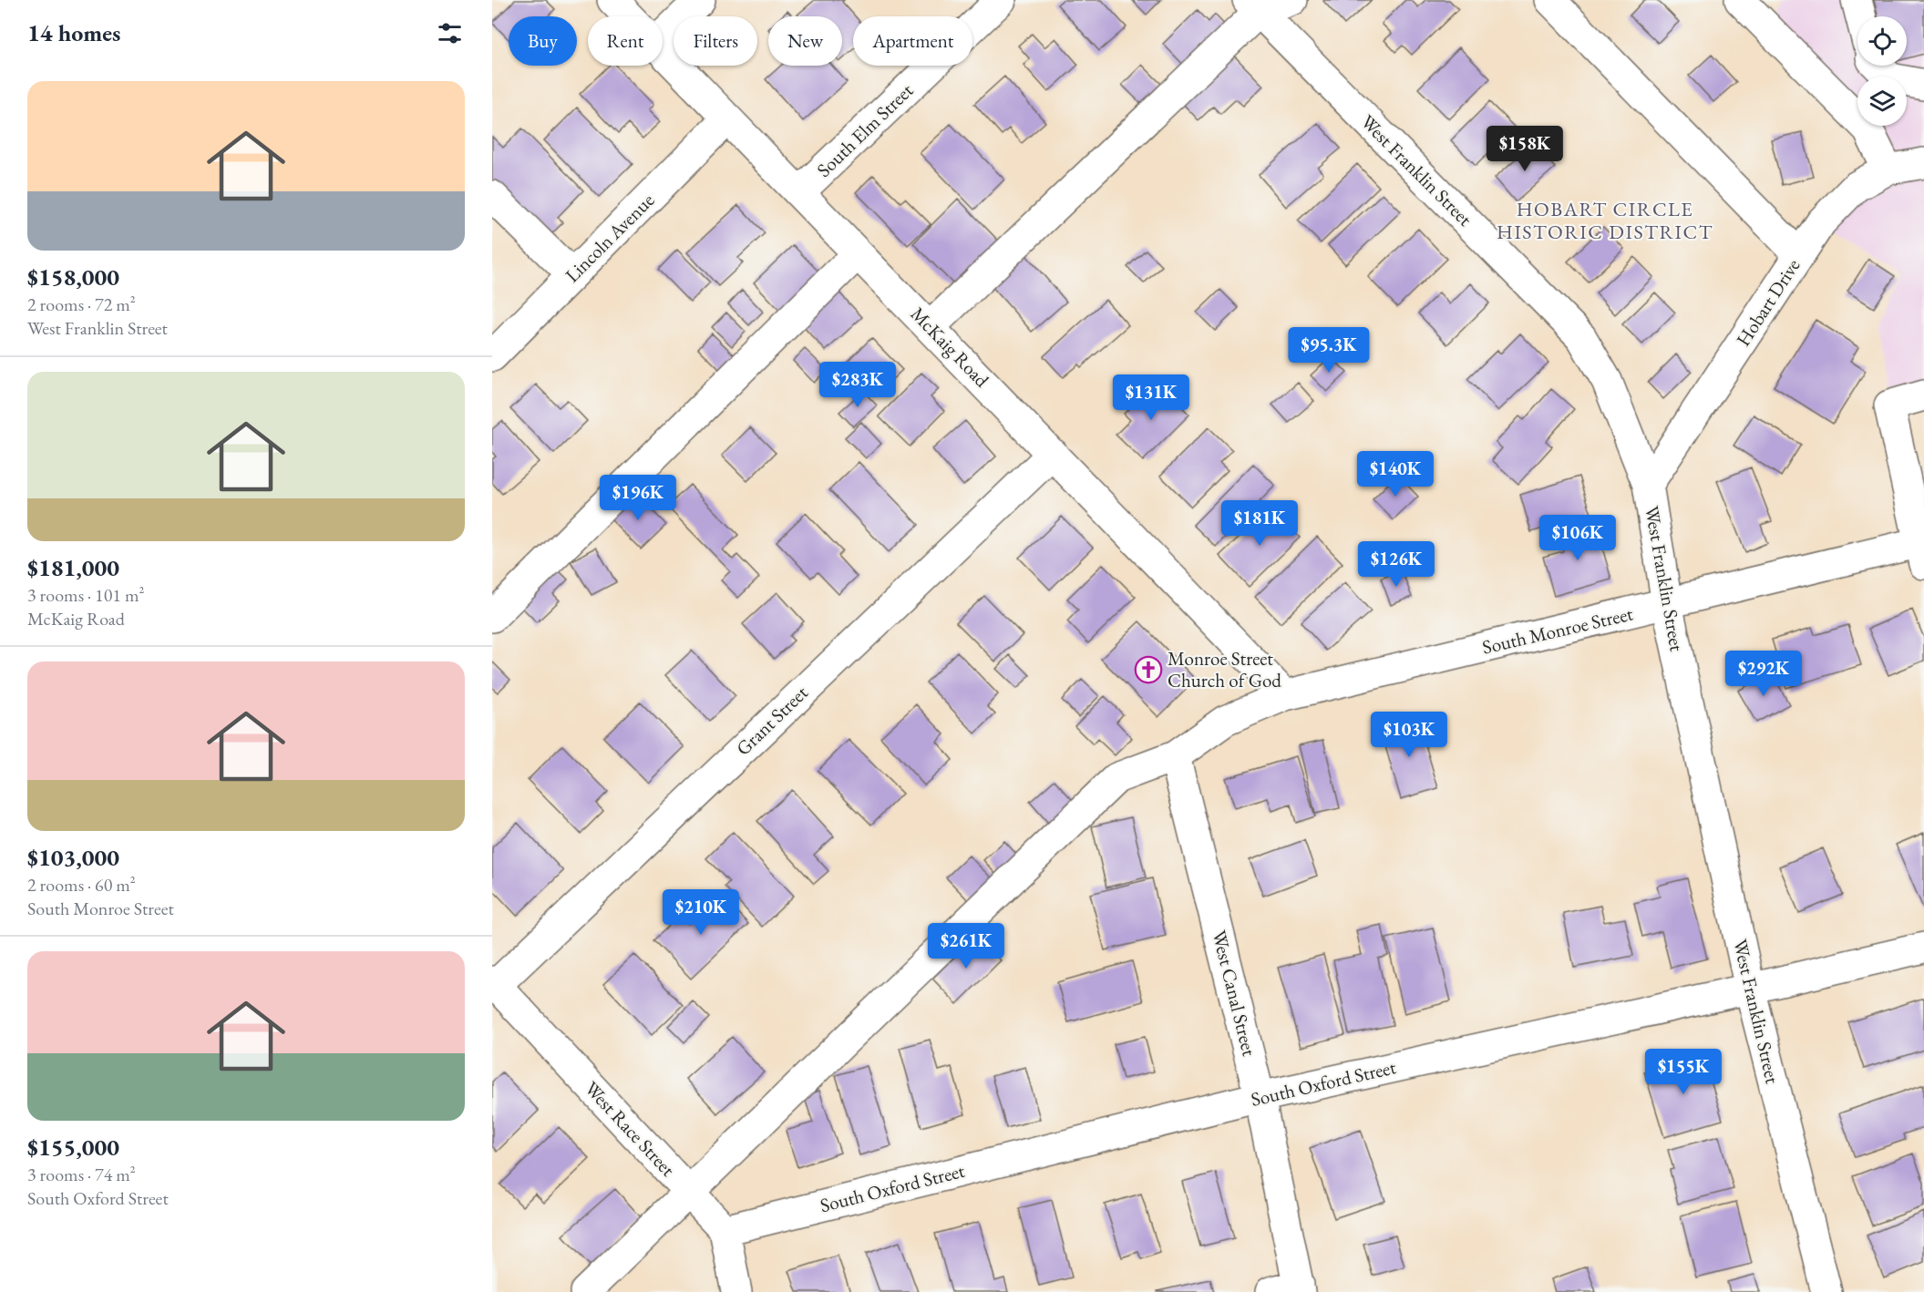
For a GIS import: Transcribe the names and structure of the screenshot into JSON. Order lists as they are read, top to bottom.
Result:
{
  "streets": {
    "street": [
      "South Elm Street",
      "West Franklin Street",
      "Lincoln Avenue",
      "Hobart Drive",
      "McKaig Road",
      "South Monroe Street",
      "Grant Street",
      "West Canal Street",
      "South Oxford Street",
      "West Race Street"
    ]
  },
  "crossings": [
    ["South Elm Street", "McKaig Road"],
    ["West Franklin Street", "Hobart Drive"],
    ["West Franklin Street", "South Monroe Street"],
    ["West Franklin Street", "South Oxford Street"],
    ["Lincoln Avenue", "McKaig Road"],
    ["McKaig Road", "South Monroe Street"],
    ["McKaig Road", "Grant Street"],
    ["South Monroe Street", "West Canal Street"],
    ["Grant Street", "West Race Street"],
    ["West Canal Street", "South Oxford Street"],
    ["South Oxford Street", "West Race Street"]
  ],
  "districts": ["HOBART CIRCLE HISTORIC DISTRICT"],
  "places": {
    "church": ["Monroe Street Church of God"]
  },
  "page": {
    "heading": "14 homes",
    "chip": [
      "Buy",
      "Rent",
      "Filters",
      "New",
      "Apartment"
    ],
    "list": [
      {
        "name": "$158,000",
        "note": "2 rooms · 72 m² · West Franklin Street"
      },
      {
        "name": "$181,000",
        "note": "3 rooms · 101 m² · McKaig Road"
      },
      {
        "name": "$103,000",
        "note": "2 rooms · 60 m² · South Monroe Street"
      },
      {
        "name": "$155,000",
        "note": "3 rooms · 74 m² · South Oxford Street"
      }
    ],
    "price": [
      "$158K",
      "$95.3K",
      "$283K",
      "$131K",
      "$140K",
      "$196K",
      "$181K",
      "$106K",
      "$126K",
      "$292K",
      "$103K",
      "$210K",
      "$261K",
      "$155K"
    ]
  }
}
